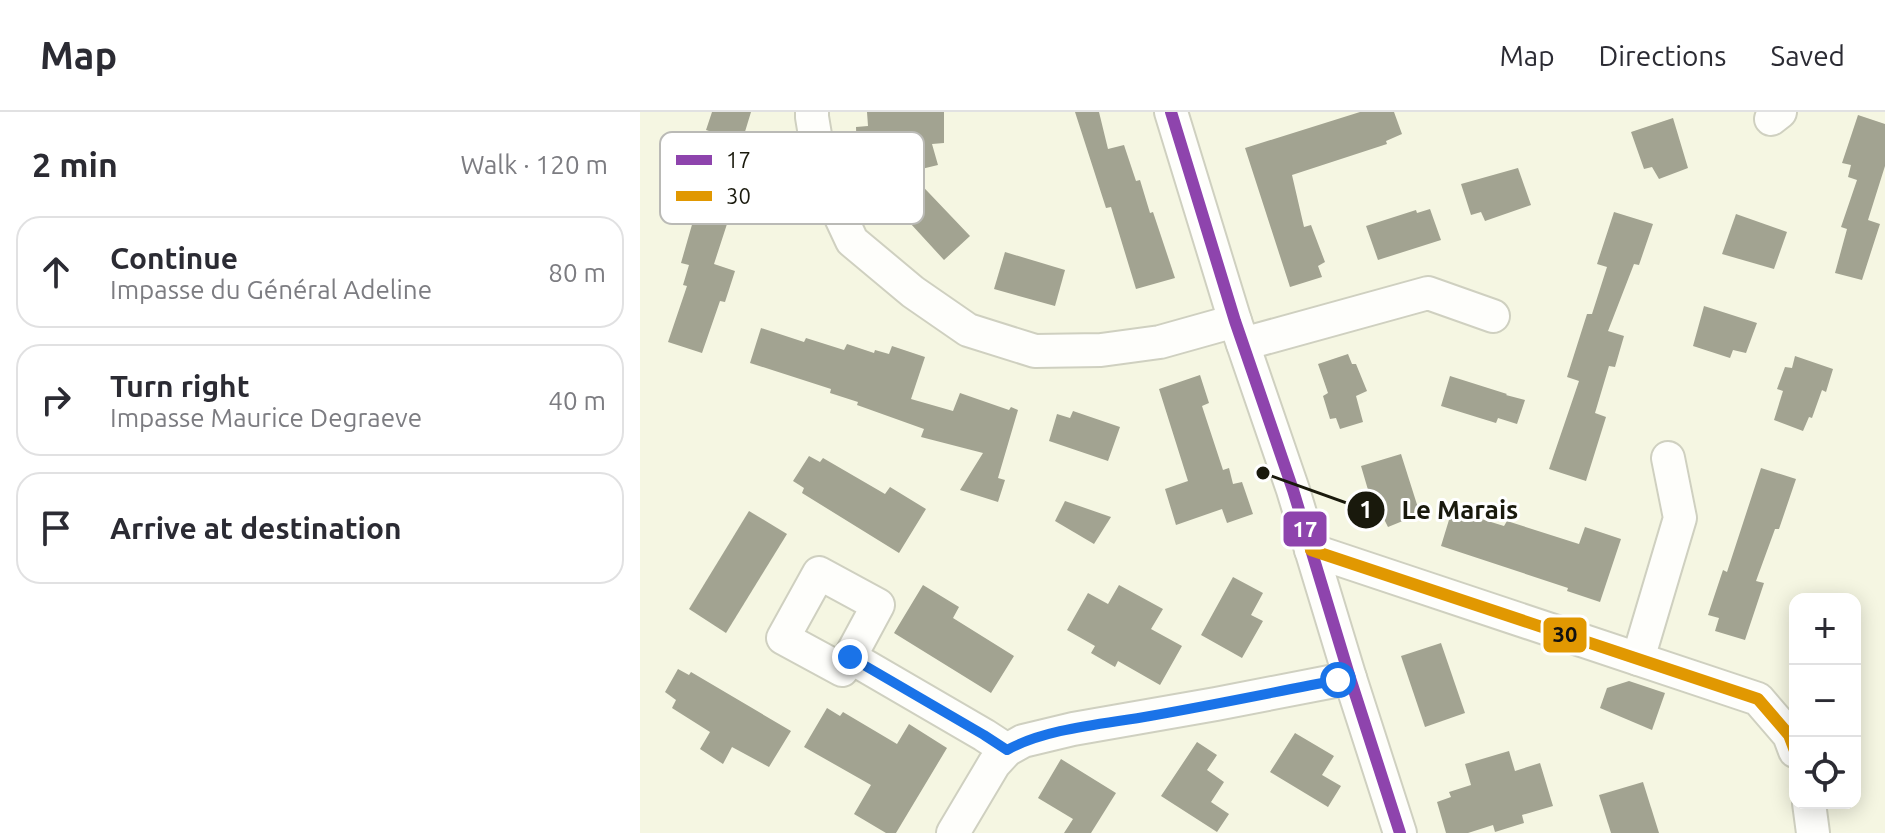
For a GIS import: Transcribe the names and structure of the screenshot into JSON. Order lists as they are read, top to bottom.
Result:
{
  "places": ["Le Marais"],
  "lines": ["transit line 17", "transit line 30"],
  "legend": ["17", "30"],
  "page": {
    "header": "Map",
    "nav": ["Map", "Directions", "Saved"],
    "heading": ["2 min", "Walk · 120 m"],
    "list": [
      ["Continue", "Impasse du Général Adeline", "80 m"],
      ["Turn right", "Impasse Maurice Degraeve", "40 m"],
      "Arrive at destination"
    ],
    "map_buttons": ["+", "−"]
  }
}
